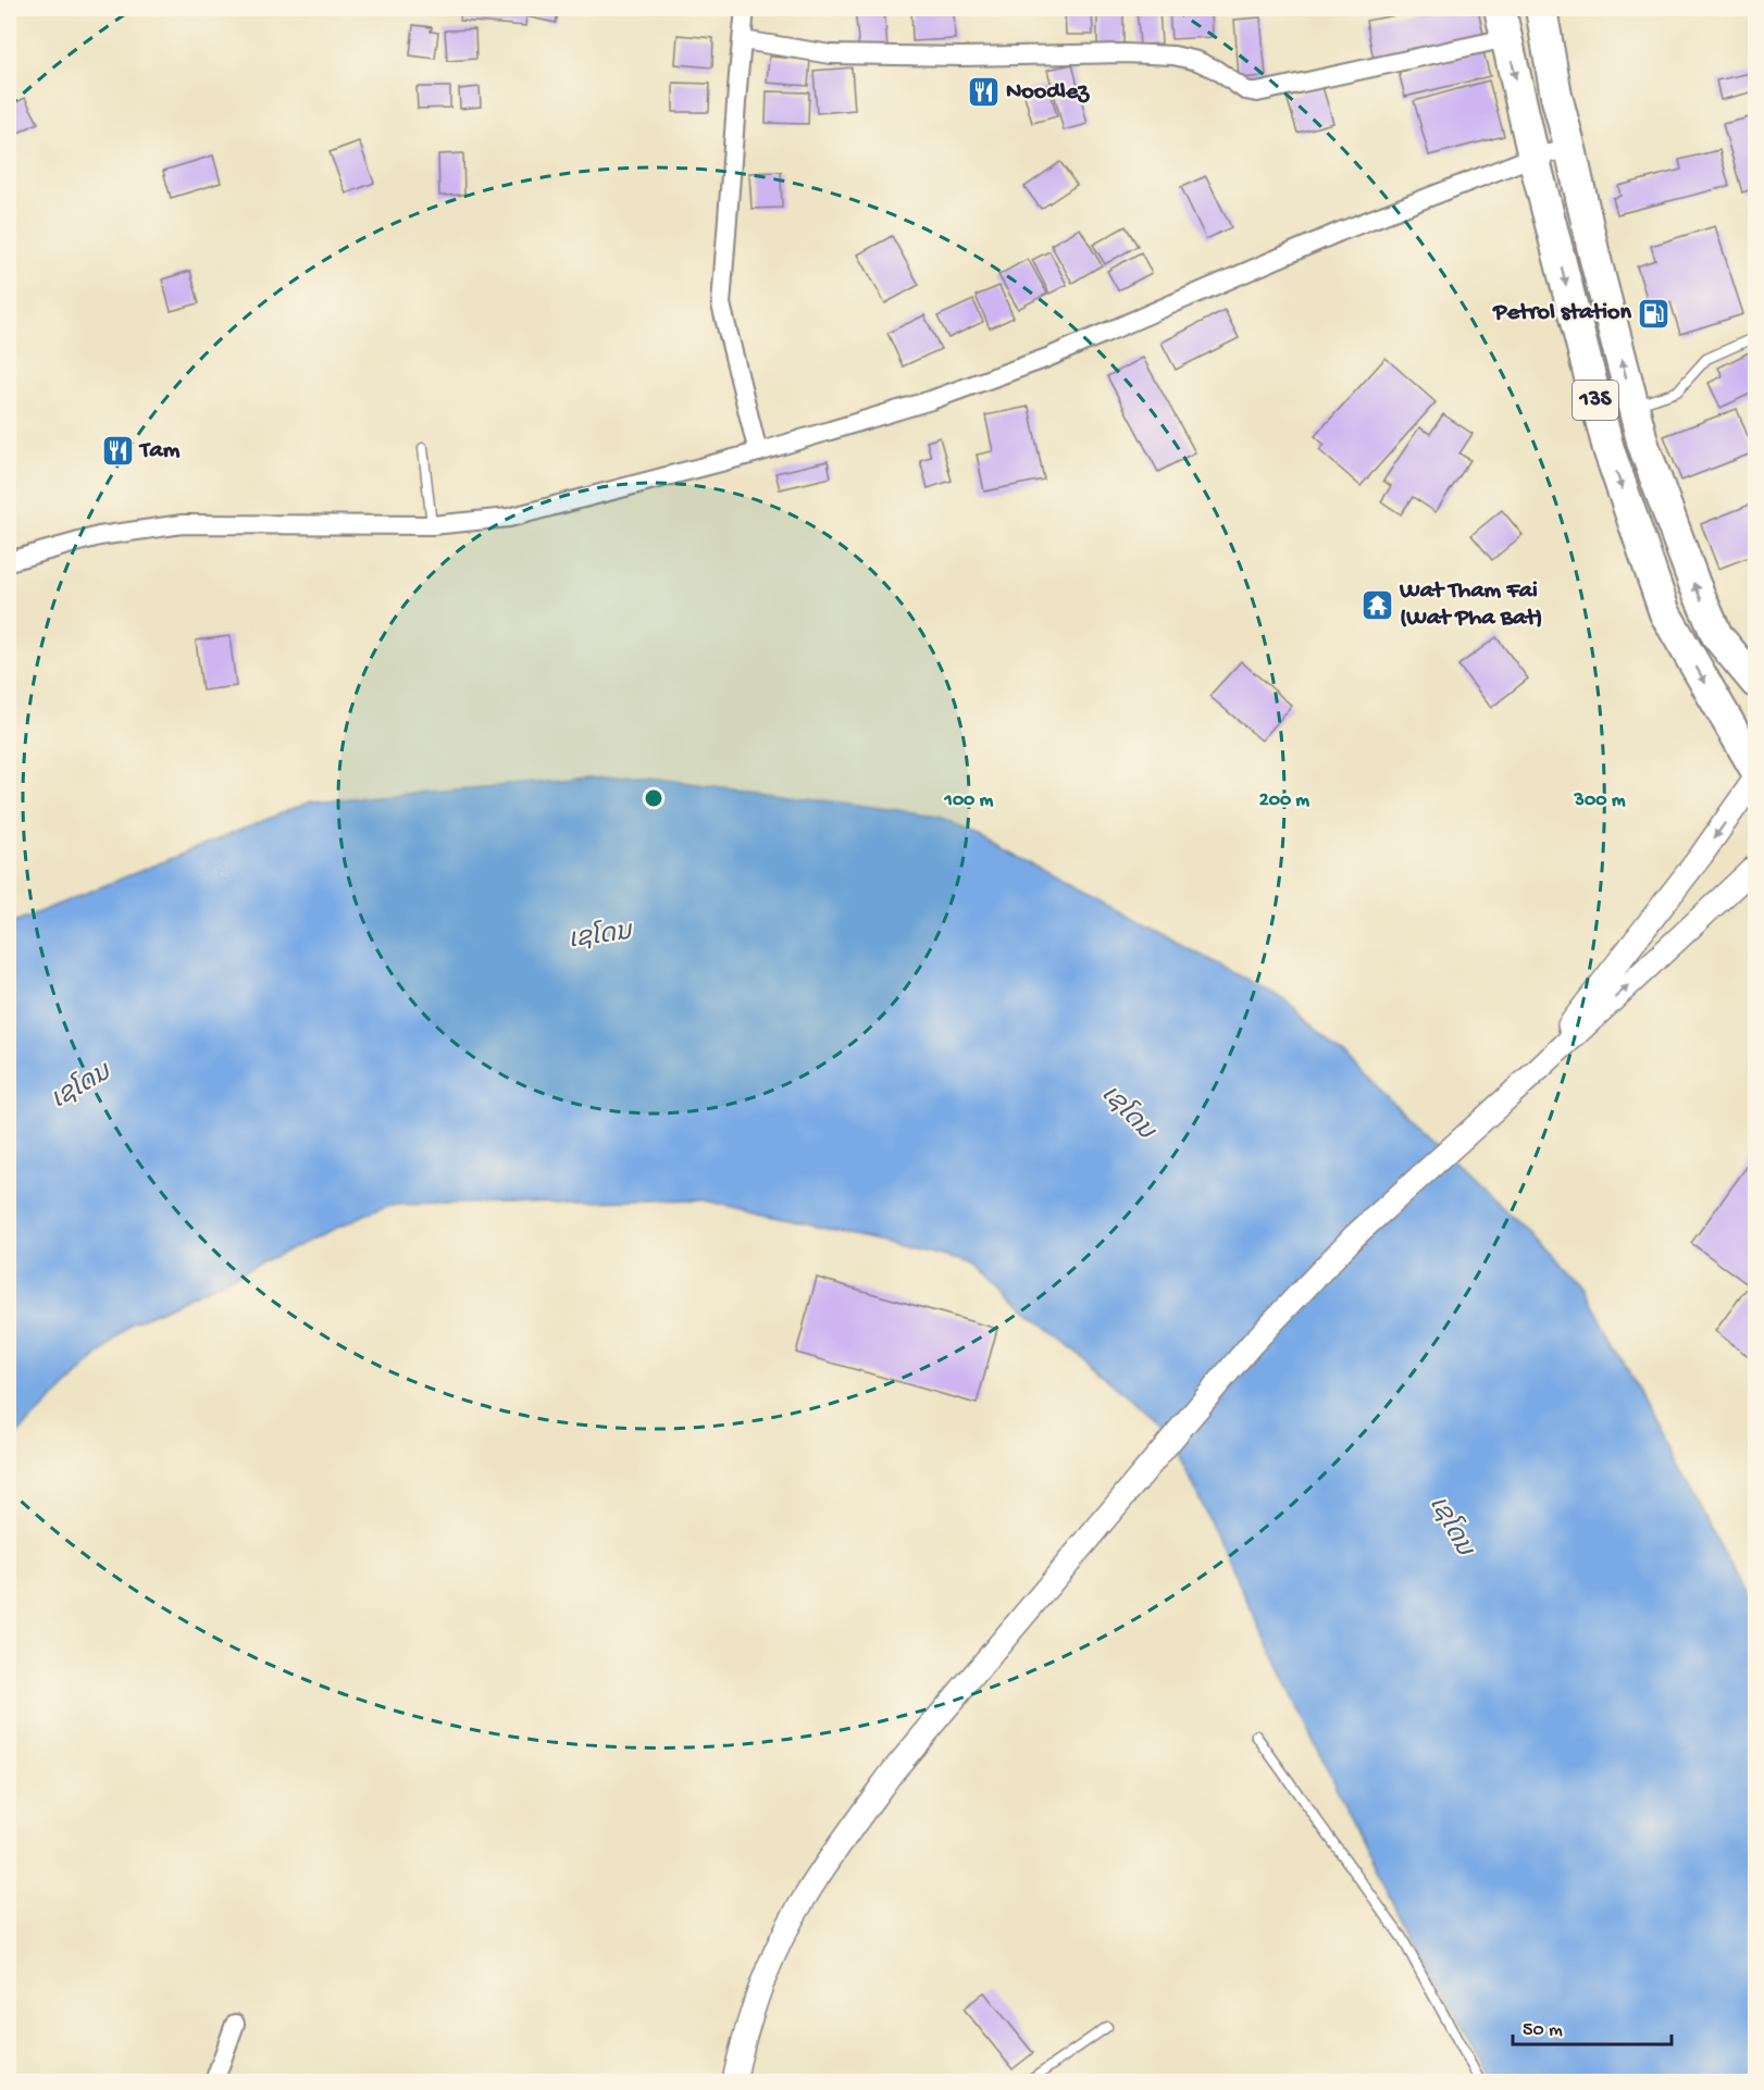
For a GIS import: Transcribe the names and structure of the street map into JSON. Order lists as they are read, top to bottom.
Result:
{
  "streets": {
    "highway": ["13S"]
  },
  "water": ["ເຊໂດນ"],
  "places": {
    "restaurant": ["Noodlez", "Tam"],
    "fuel station": ["Petrol station"],
    "temple": ["Wat Tham Fai (Wat Pha Bat)"]
  },
  "scale_bar": "50 m",
  "rings": ["100 m", "200 m", "300 m"]
}
